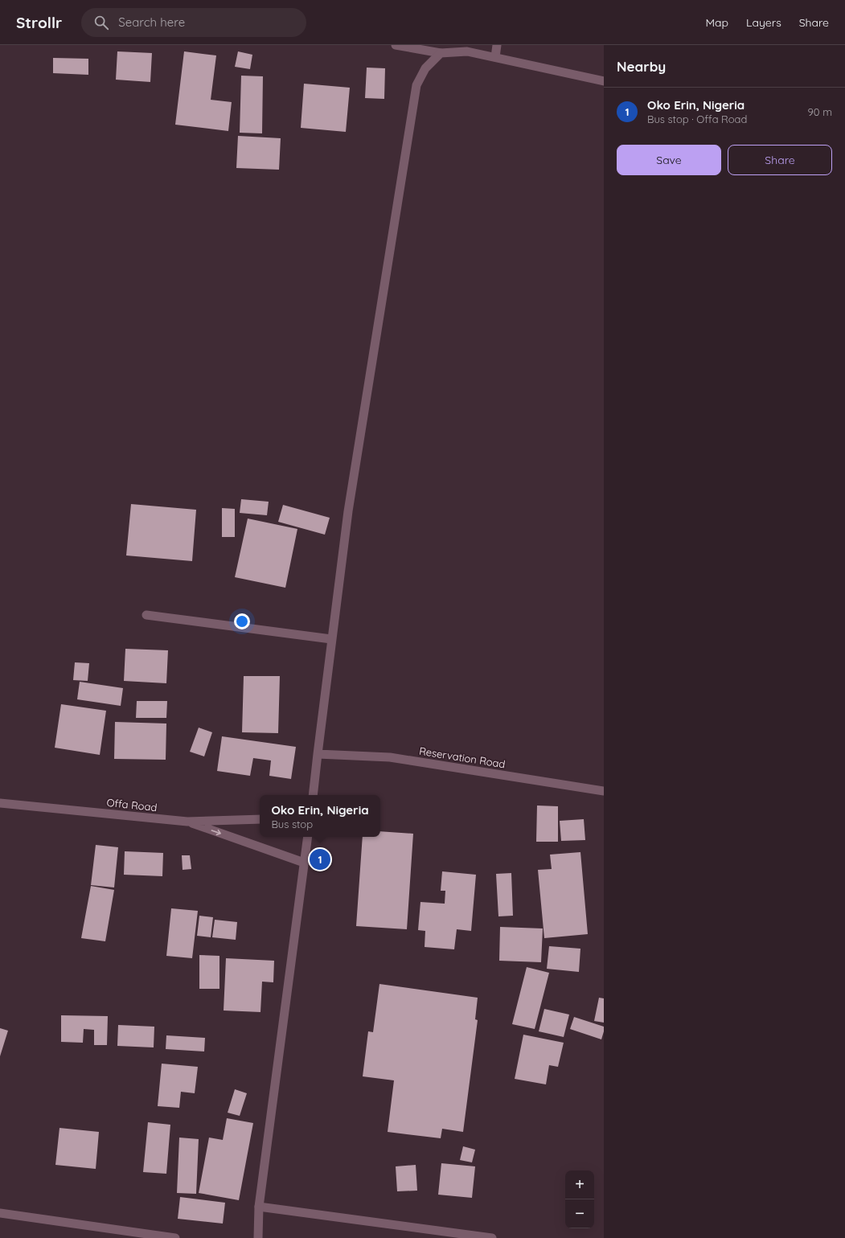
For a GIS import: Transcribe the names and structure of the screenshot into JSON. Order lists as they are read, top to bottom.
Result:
{
  "streets": {
    "street": ["Reservation Road", "Offa Road"]
  },
  "page": {
    "header": "Strollr",
    "search": "Search here",
    "nav": ["Map", "Layers", "Share"],
    "heading": "Nearby",
    "list": [
      {
        "mark": "1",
        "name": "Oko Erin, Nigeria",
        "note": "Bus stop · Offa Road",
        "value": "90 m"
      }
    ],
    "buttons": ["Save", "Share"],
    "popup": ["Oko Erin, Nigeria", "Bus stop"],
    "pins": "1",
    "map_buttons": ["+", "−"]
  }
}
